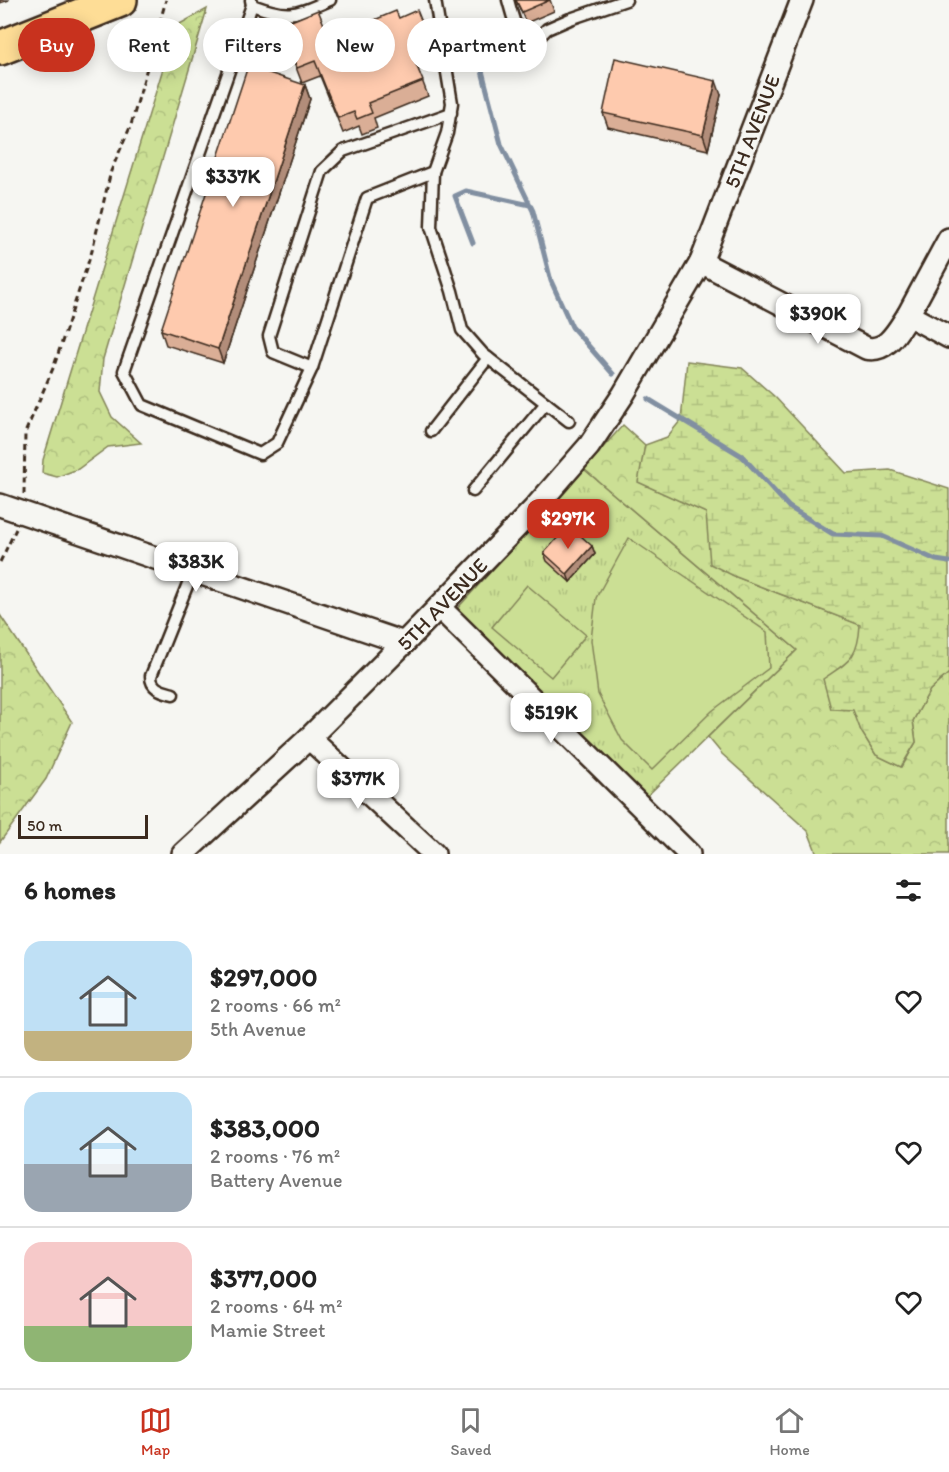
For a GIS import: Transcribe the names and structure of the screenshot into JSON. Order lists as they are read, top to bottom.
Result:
{
  "streets": {
    "street": ["5TH AVENUE"]
  },
  "scale_bar": "50 m",
  "page": {
    "chip": [
      "Buy",
      "Rent",
      "Filters",
      "New",
      "Apartment"
    ],
    "price": [
      "$337K",
      "$390K",
      "$297K",
      "$383K",
      "$519K",
      "$377K"
    ],
    "scale": "50 m",
    "heading": "6 homes",
    "list": [
      {
        "name": "$297,000",
        "note": "2 rooms · 66 m² · 5th Avenue"
      },
      {
        "name": "$383,000",
        "note": "2 rooms · 76 m² · Battery Avenue"
      },
      {
        "name": "$377,000",
        "note": "2 rooms · 64 m² · Mamie Street"
      }
    ],
    "tabs": ["Map", "Saved", "Home"]
  }
}
